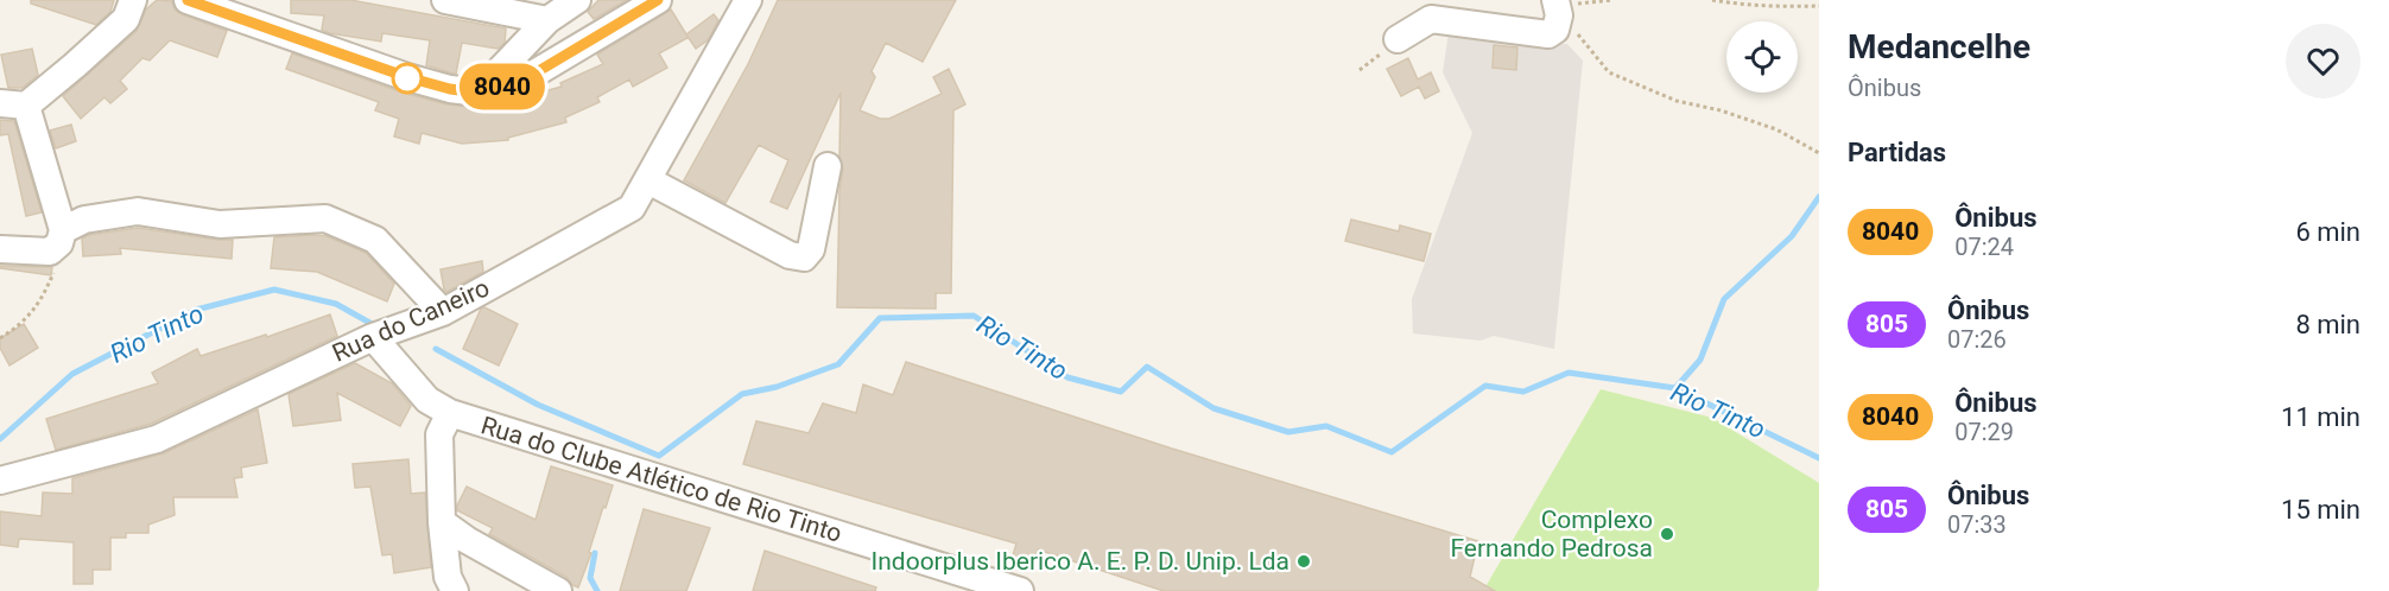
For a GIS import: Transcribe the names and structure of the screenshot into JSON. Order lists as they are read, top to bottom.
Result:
{
  "streets": {
    "street": ["Rua do Caneiro", "Rua do Clube Atlético de Rio Tinto"]
  },
  "crossings": [
    ["Rua do Caneiro", "Rua do Clube Atlético de Rio Tinto"]
  ],
  "water": ["Rio Tinto"],
  "places": ["Complexo Fernando Pedrosa", "Indoorplus Iberico A. E. P. D. Unip. Lda"],
  "lines": ["bus line 8040"],
  "page": {
    "on_map": "8040",
    "heading": [
      ["Medancelhe", "Ônibus"],
      "Partidas"
    ],
    "list": [
      {
        "mark": "8040",
        "name": "Ônibus",
        "note": "07:24",
        "value": "6 min"
      },
      {
        "mark": "805",
        "name": "Ônibus",
        "note": "07:26",
        "value": "8 min"
      },
      {
        "mark": "8040",
        "name": "Ônibus",
        "note": "07:29",
        "value": "11 min"
      },
      {
        "mark": "805",
        "name": "Ônibus",
        "note": "07:33",
        "value": "15 min"
      }
    ]
  }
}
